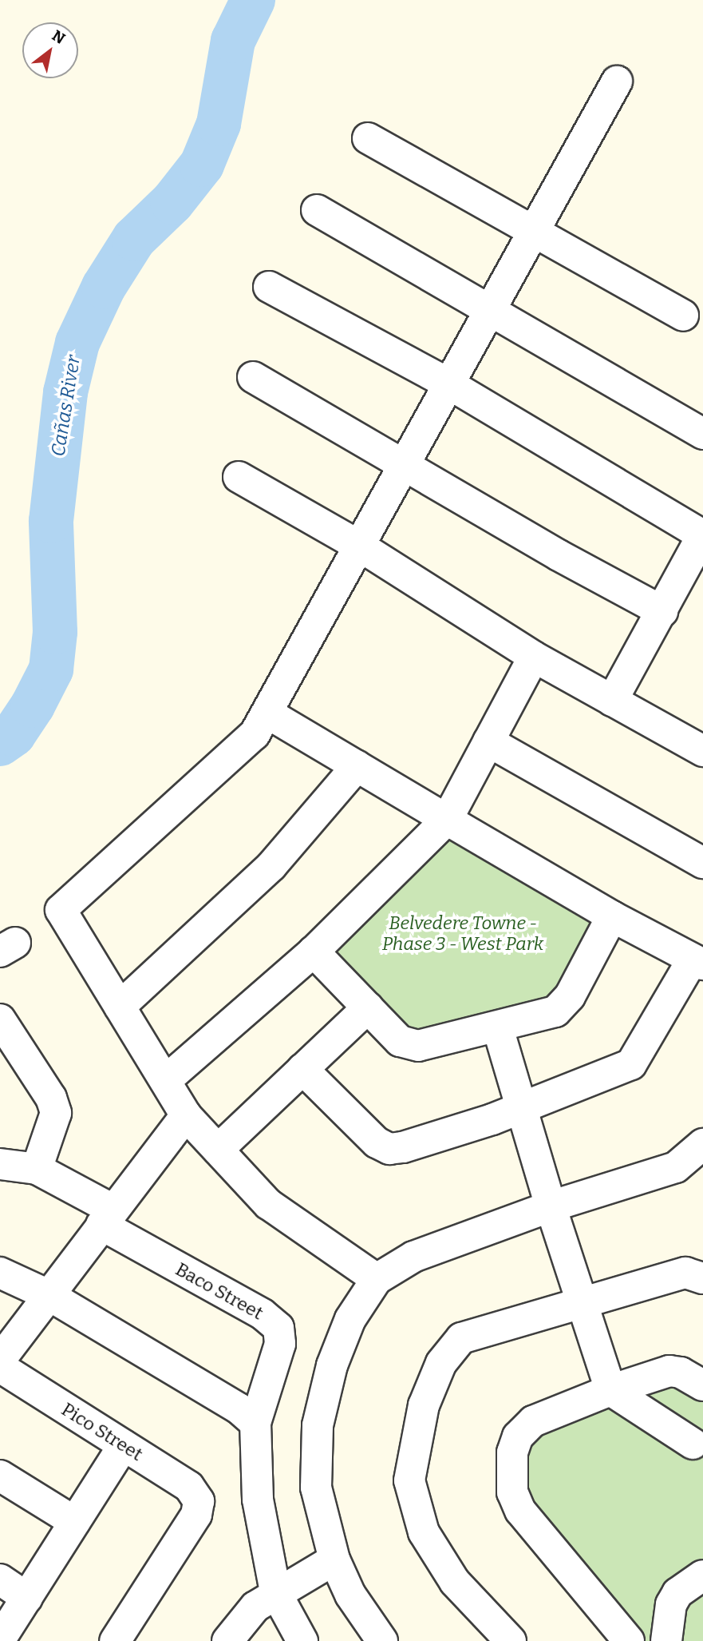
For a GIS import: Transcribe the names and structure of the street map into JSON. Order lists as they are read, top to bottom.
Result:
{
  "streets": {
    "street": ["Baco Street", "Pico Street"]
  },
  "water": ["Cañas River"],
  "parks": ["Belvedere Towne - Phase 3 - West Park"],
  "north": "top right"
}
